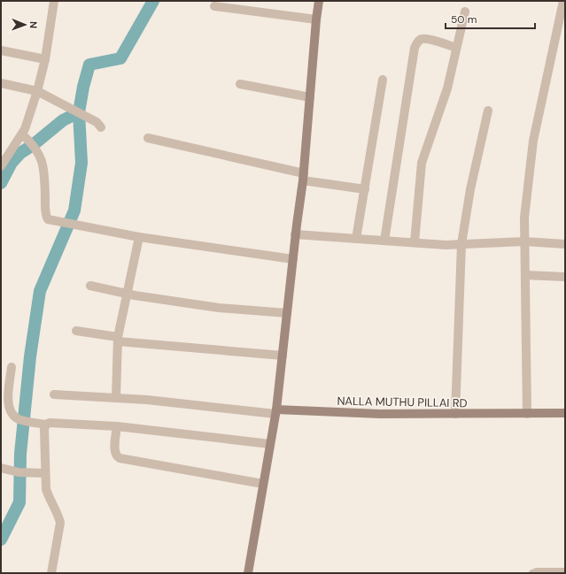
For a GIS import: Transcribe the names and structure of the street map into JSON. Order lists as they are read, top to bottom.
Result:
{
  "streets": {
    "street": ["NALLA MUTHU PILLAI RD"]
  },
  "scale_bar": "50 m",
  "north": "right"
}
